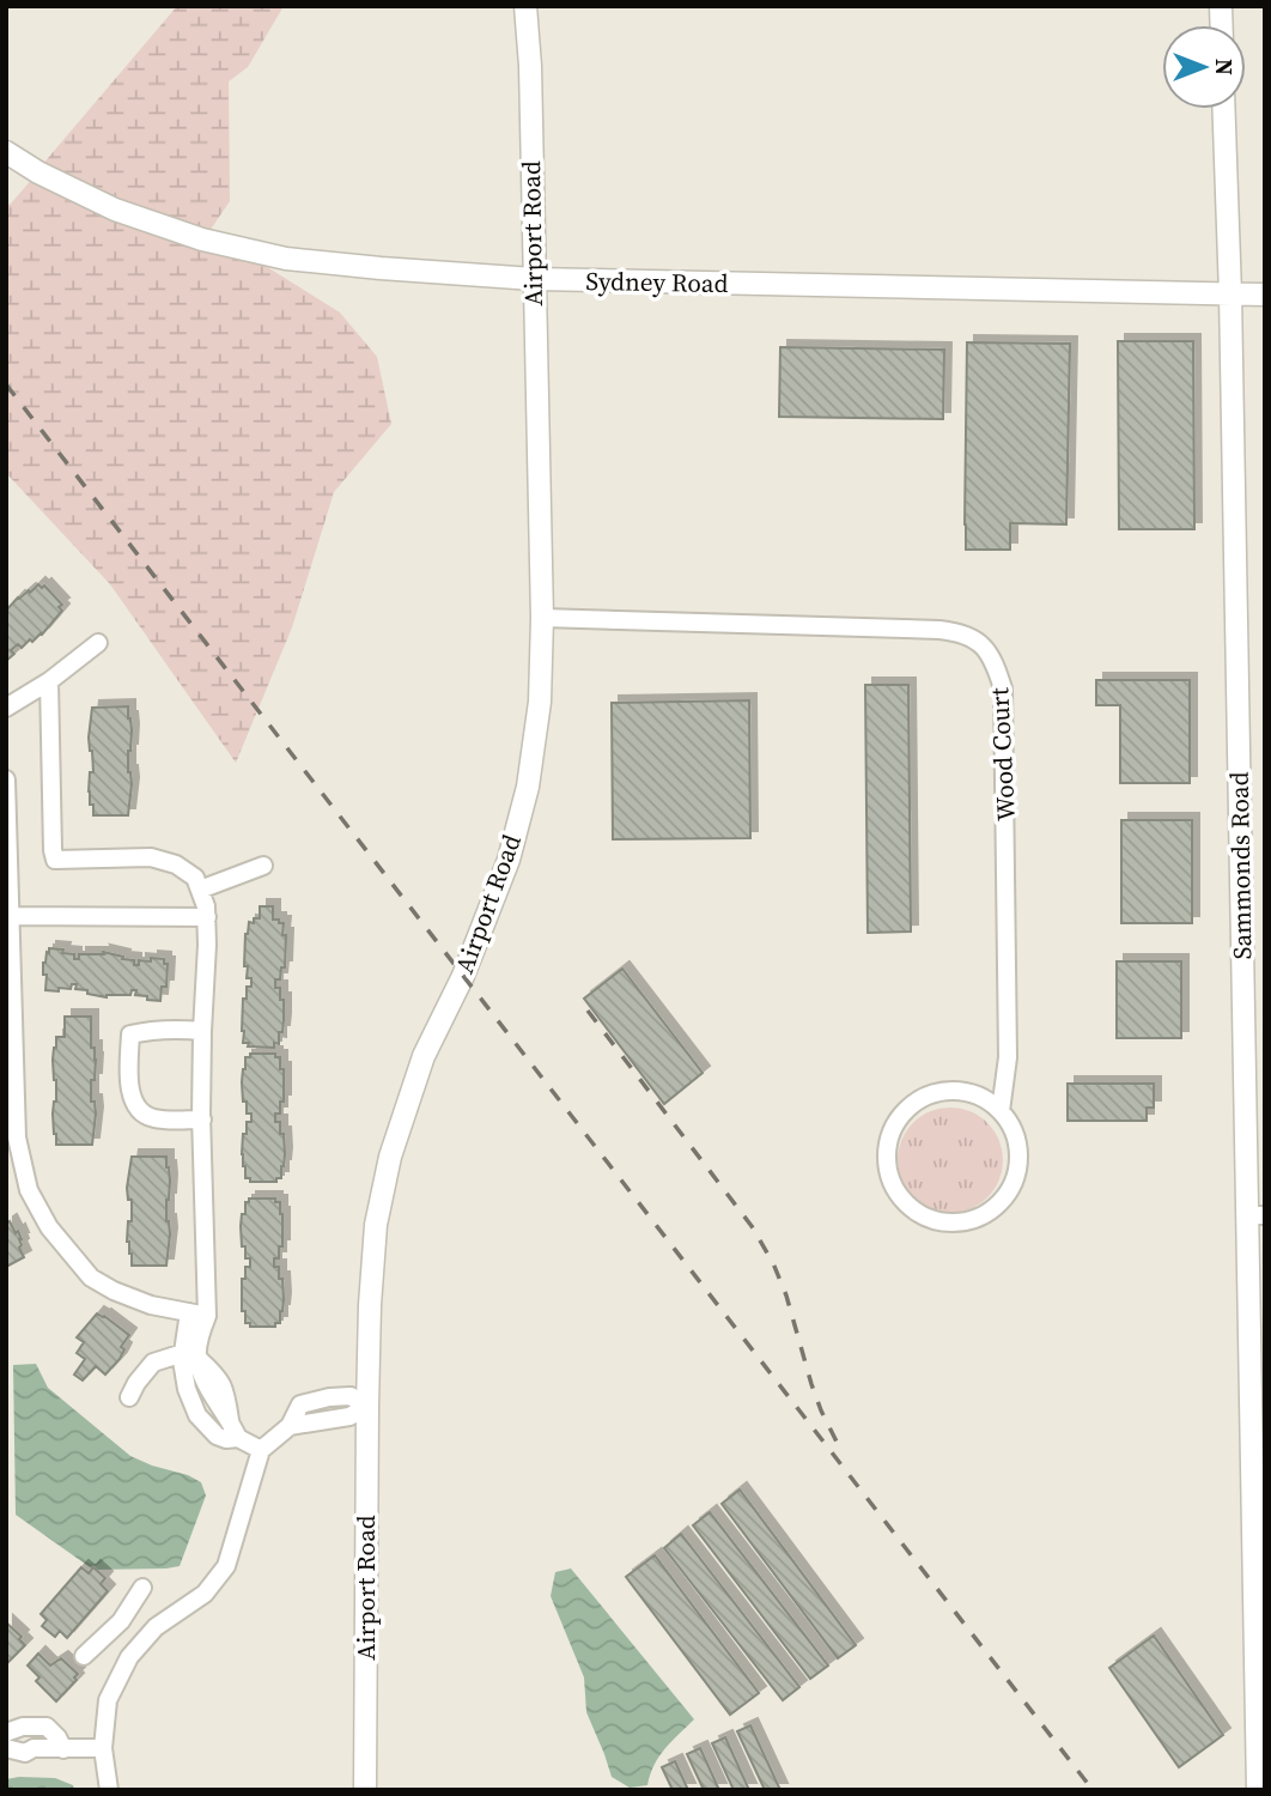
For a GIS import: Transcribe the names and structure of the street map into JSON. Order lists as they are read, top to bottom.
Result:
{
  "streets": {
    "street": [
      "Airport Road",
      "Sydney Road",
      "Wood Court",
      "Sammonds Road"
    ]
  },
  "crossings": [
    ["Airport Road", "Sydney Road"],
    ["Airport Road", "Wood Court"],
    ["Sydney Road", "Sammonds Road"]
  ],
  "north": "right"
}
